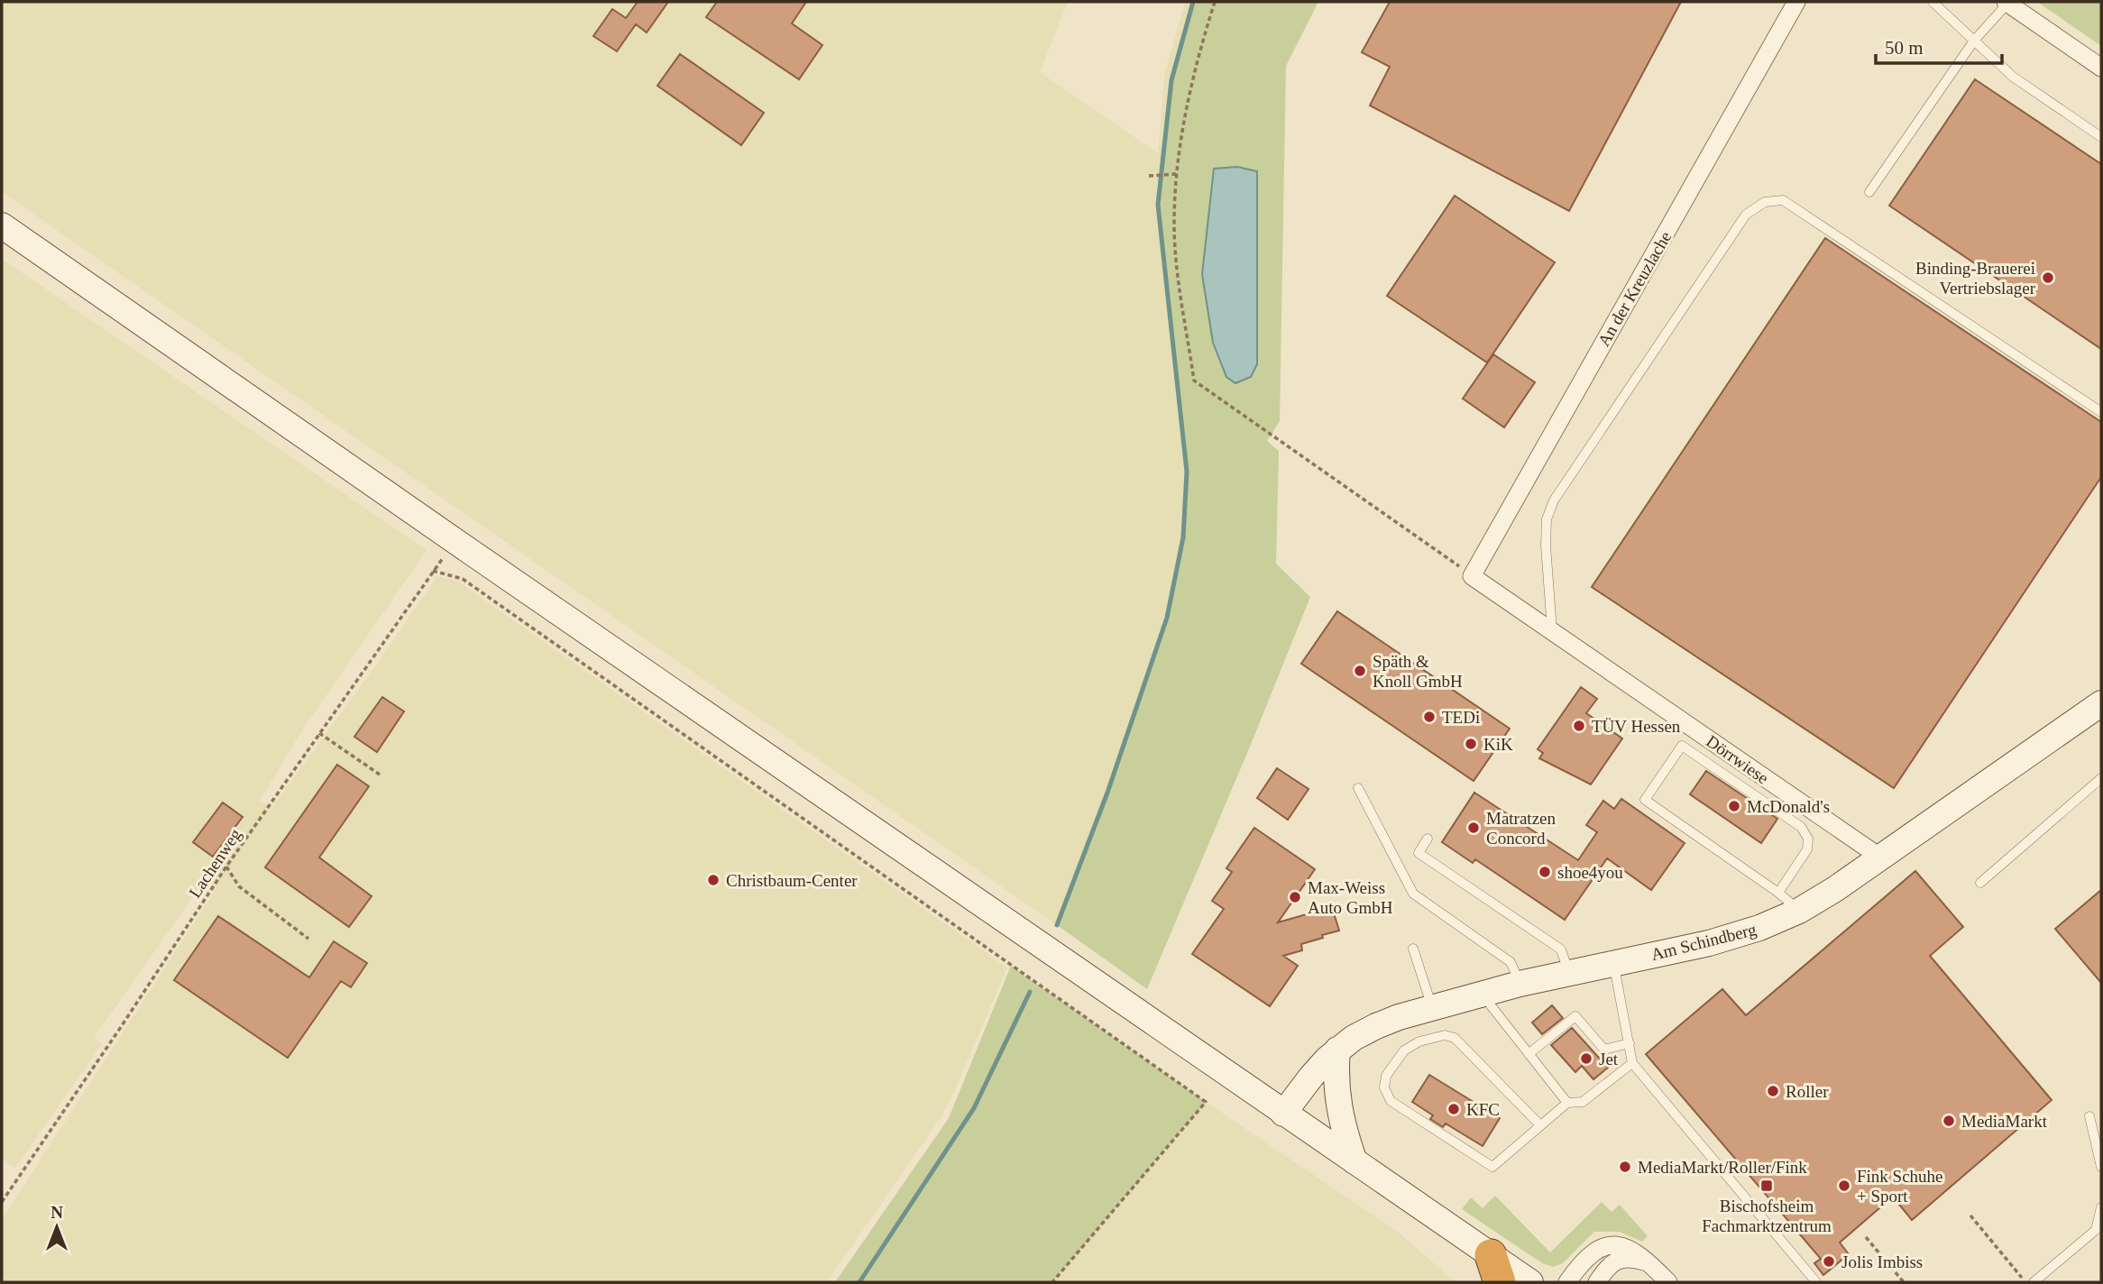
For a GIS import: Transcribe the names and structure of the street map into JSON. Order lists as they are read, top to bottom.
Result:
{
  "streets": {
    "main road": ["Am Schindberg"],
    "street": ["An der Kreuzlache", "Dörrwiese"],
    "path": ["Lachenweg"]
  },
  "crossings": [
    ["An der Kreuzlache", "Dörrwiese"],
    ["Dörrwiese", "Am Schindberg"]
  ],
  "places": {
    "other": [
      "Binding-Brauerei Vertriebslager",
      "Späth & Knoll GmbH",
      "TEDi",
      "TÜV Hessen",
      "KiK",
      "McDonald's",
      "Matratzen Concord",
      "shoe4you",
      "Christbaum-Center",
      "Max-Weiss Auto GmbH",
      "Jet",
      "Roller",
      "KFC",
      "MediaMarkt",
      "MediaMarkt/Roller/Fink",
      "Fink Schuhe + Sport",
      "Jolis Imbiss"
    ],
    "transit": ["Bischofsheim Fachmarktzentrum"]
  },
  "scale_bar": "50 m",
  "north": "top"
}
